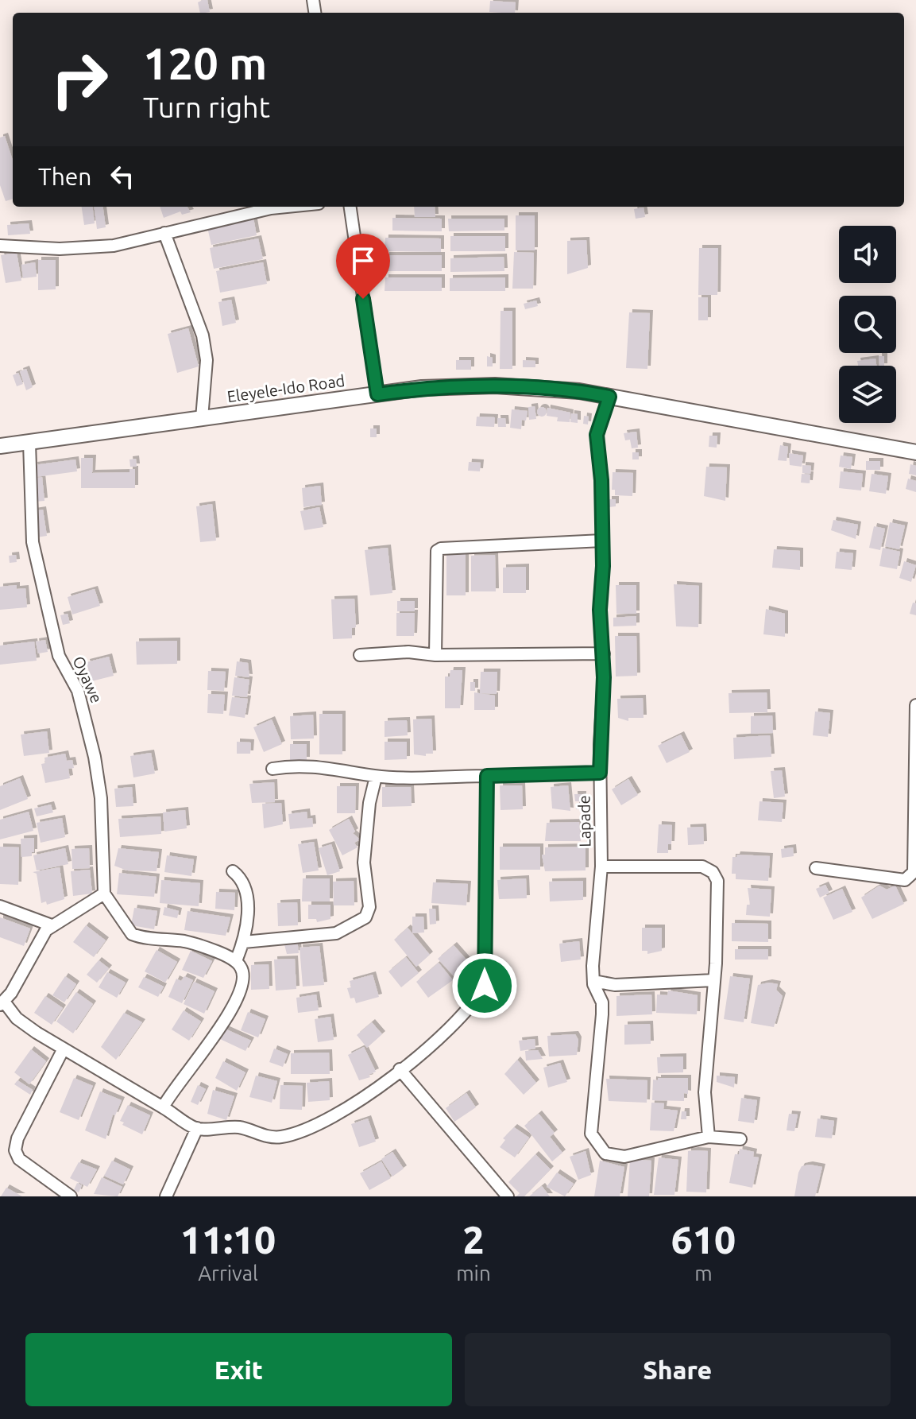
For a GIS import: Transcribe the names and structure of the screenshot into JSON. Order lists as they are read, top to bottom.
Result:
{
  "streets": {
    "main road": ["Eleyele-Ido Road"],
    "street": ["Oyawe", "Lapade"]
  },
  "crossings": [
    ["Eleyele-Ido Road", "Oyawe"],
    ["Eleyele-Ido Road", "Lapade"]
  ],
  "page": {
    "turn": ["120 m", "Turn right"],
    "then": "Then",
    "eta": [
      "11:10",
      "Arrival",
      "2",
      "min",
      "610",
      "m"
    ],
    "buttons": ["Exit", "Share"]
  }
}
